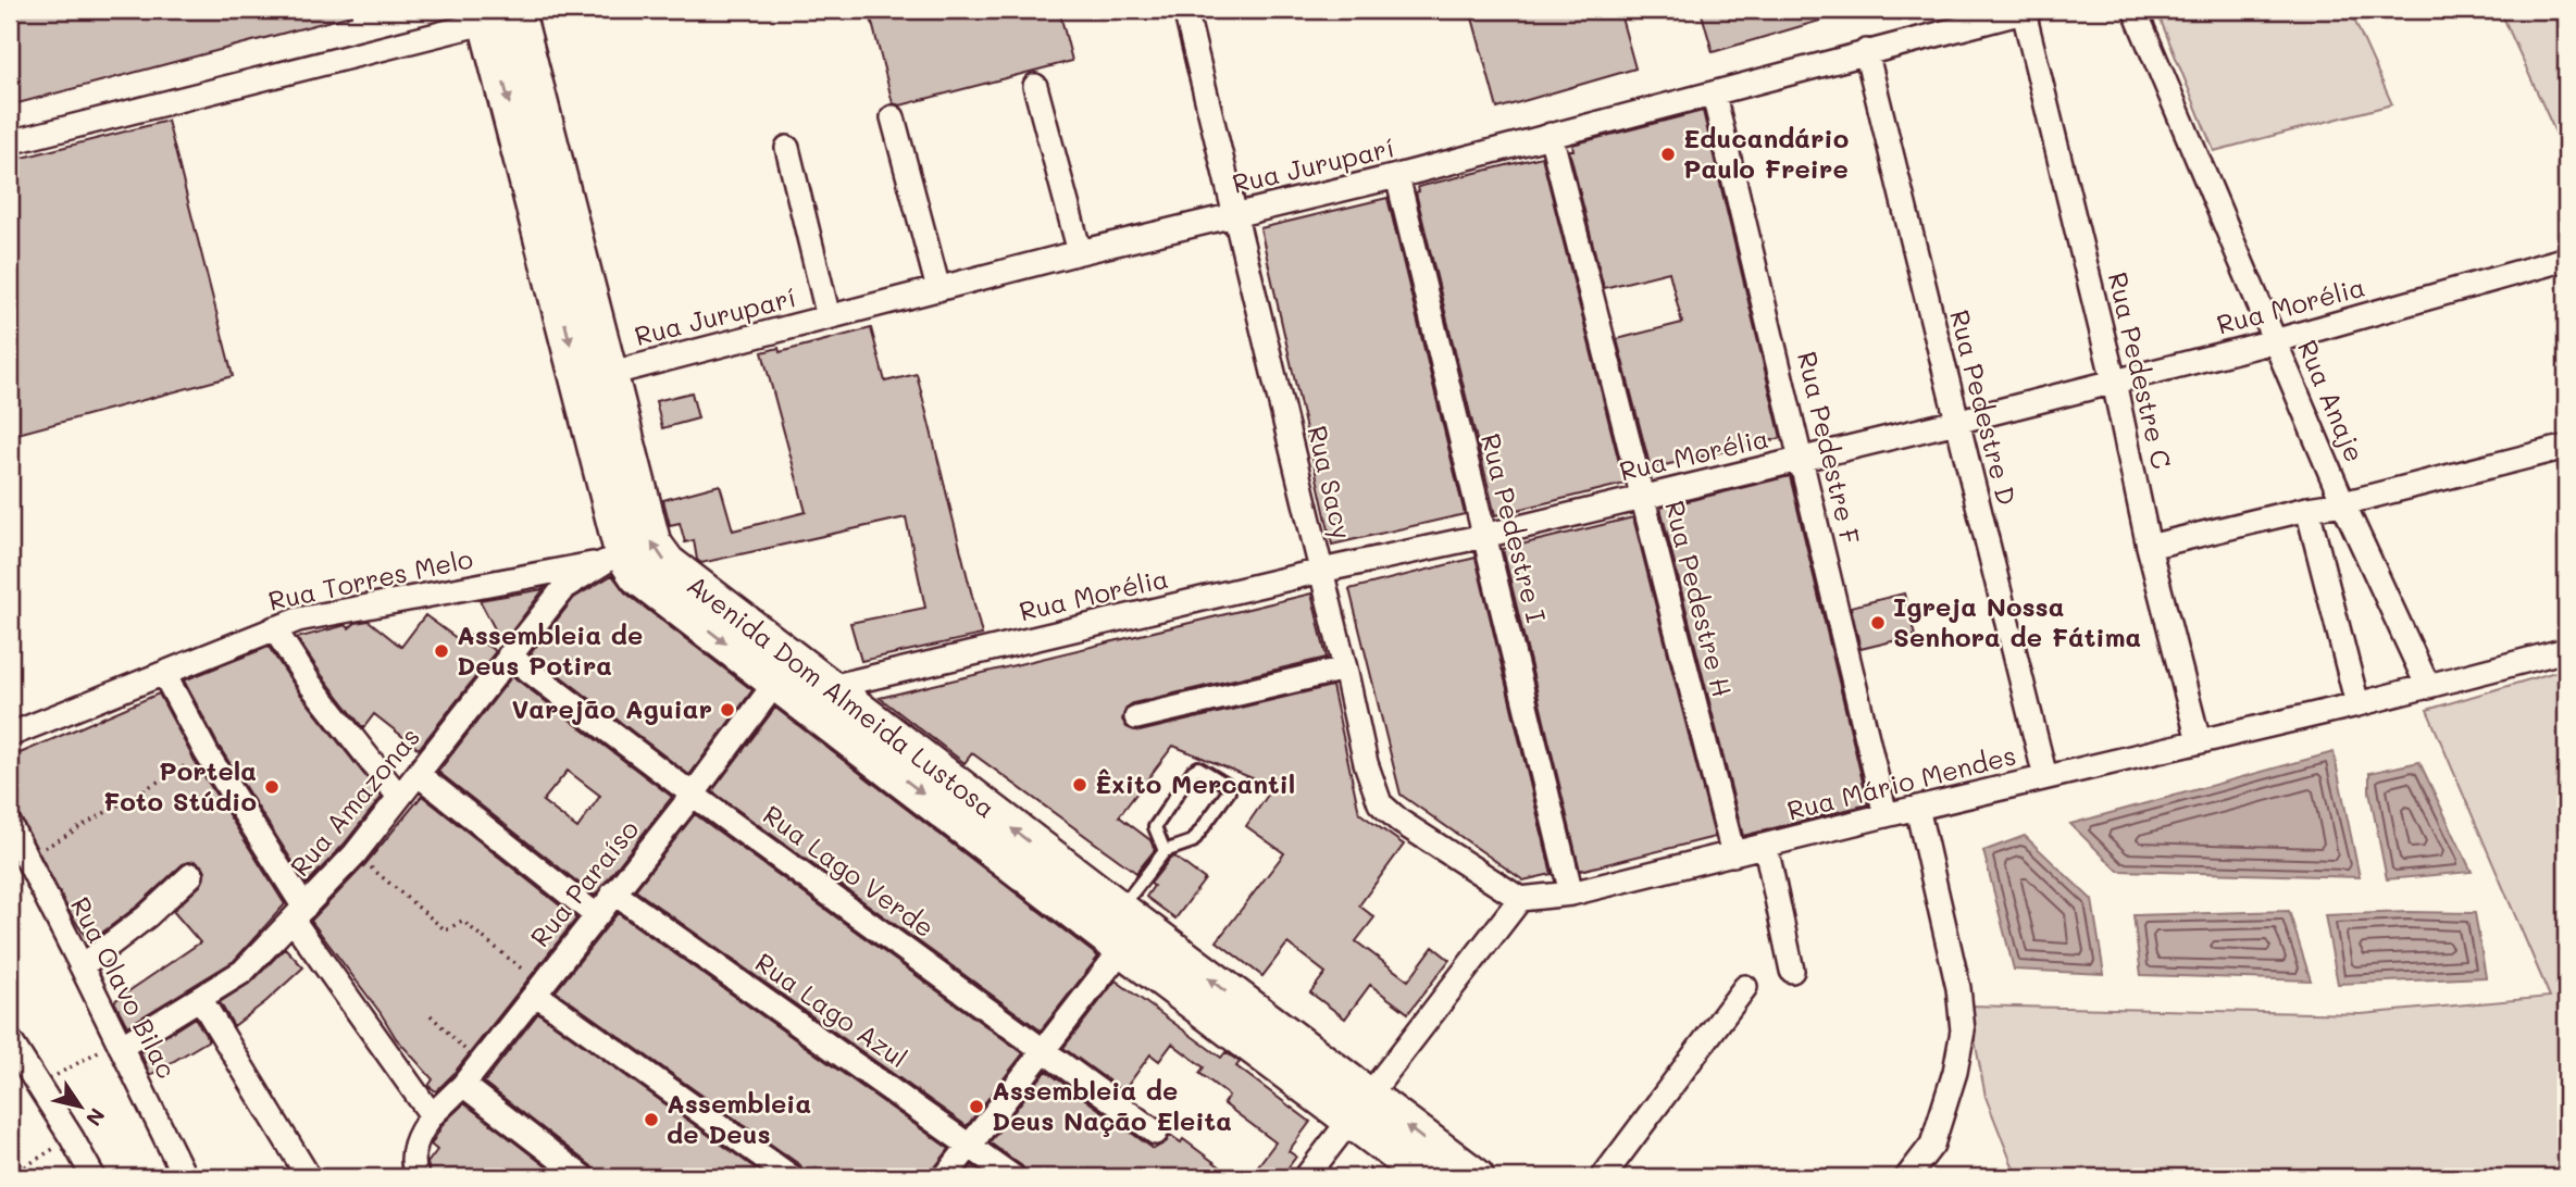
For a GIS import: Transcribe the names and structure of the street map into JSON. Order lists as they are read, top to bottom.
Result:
{
  "streets": {
    "main road": ["Avenida Dom Almeida Lustosa"],
    "street": [
      "Rua Juruparí",
      "Rua Morélia",
      "Rua Pedestre C",
      "Rua Anaje",
      "Rua Pedestre D",
      "Rua Pedestre F",
      "Rua Sacy",
      "Rua Pedestre I",
      "Rua Torres Melo",
      "Rua Pedestre H",
      "Rua Mário Mendes",
      "Rua Amazonas",
      "Rua Lago Verde",
      "Rua Paraíso",
      "Rua Olavo Bilac",
      "Rua Lago Azul"
    ]
  },
  "crossings": [
    ["Rua Juruparí", "Rua Pedestre C"],
    ["Rua Juruparí", "Rua Pedestre D"],
    ["Rua Juruparí", "Rua Pedestre F"],
    ["Rua Juruparí", "Rua Sacy"],
    ["Rua Juruparí", "Rua Pedestre I"],
    ["Rua Juruparí", "Rua Pedestre H"],
    ["Rua Juruparí", "Avenida Dom Almeida Lustosa"],
    ["Rua Morélia", "Rua Pedestre C"],
    ["Rua Morélia", "Rua Anaje"],
    ["Rua Morélia", "Rua Pedestre D"],
    ["Rua Morélia", "Rua Pedestre F"],
    ["Rua Morélia", "Rua Sacy"],
    ["Rua Morélia", "Rua Pedestre I"],
    ["Rua Morélia", "Rua Pedestre H"],
    ["Rua Morélia", "Avenida Dom Almeida Lustosa"],
    ["Rua Pedestre C", "Rua Mário Mendes"],
    ["Rua Anaje", "Rua Mário Mendes"],
    ["Rua Pedestre D", "Rua Mário Mendes"],
    ["Rua Pedestre F", "Rua Mário Mendes"],
    ["Rua Sacy", "Rua Mário Mendes"],
    ["Rua Pedestre I", "Rua Mário Mendes"],
    ["Rua Torres Melo", "Avenida Dom Almeida Lustosa"],
    ["Rua Torres Melo", "Rua Amazonas"],
    ["Rua Pedestre H", "Rua Mário Mendes"],
    ["Avenida Dom Almeida Lustosa", "Rua Amazonas"],
    ["Avenida Dom Almeida Lustosa", "Rua Paraíso"],
    ["Rua Amazonas", "Rua Lago Verde"],
    ["Rua Amazonas", "Rua Olavo Bilac"],
    ["Rua Lago Verde", "Rua Paraíso"],
    ["Rua Paraíso", "Rua Lago Azul"]
  ],
  "places": [
    "Educandário Paulo Freire",
    "Igreja Nossa Senhora de Fátima",
    "Assembleia de Deus Potira",
    "Varejão Aguiar",
    "Êxito Mercantil",
    "Portela Foto Stúdio",
    "Assembleia de Deus Nação Eleita",
    "Assembleia de Deus"
  ],
  "north": "bottom right"
}
